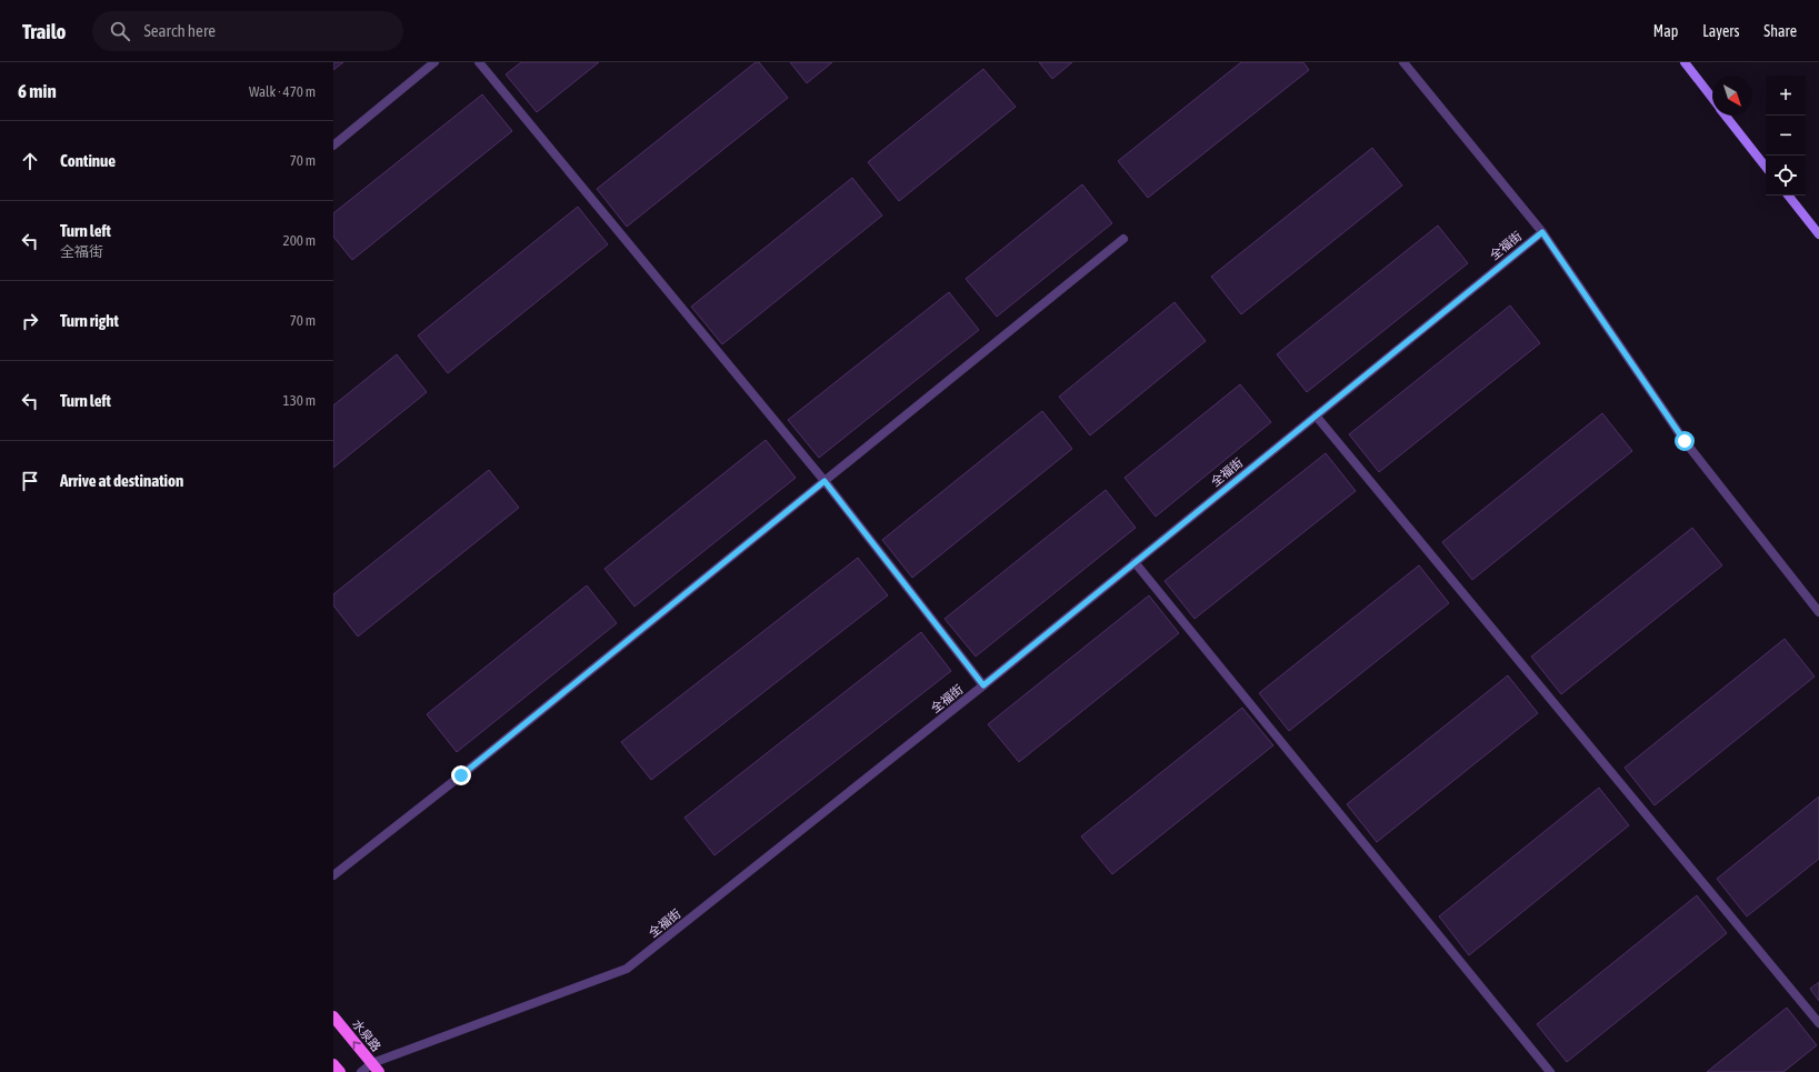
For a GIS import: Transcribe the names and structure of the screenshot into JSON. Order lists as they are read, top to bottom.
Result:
{
  "streets": {
    "main road": ["水泉路"],
    "street": ["全福街"]
  },
  "crossings": [
    ["全福街", "水泉路"]
  ],
  "one_way": ["水泉路"],
  "north": "bottom right",
  "page": {
    "header": "Trailo",
    "search": "Search here",
    "nav": ["Map", "Layers", "Share"],
    "heading": ["6 min", "Walk · 470 m"],
    "map_buttons": ["+", "−"],
    "list": [
      ["Continue", "70 m"],
      ["Turn left", "全福街", "200 m"],
      ["Turn right", "70 m"],
      ["Turn left", "130 m"],
      "Arrive at destination"
    ]
  }
}
